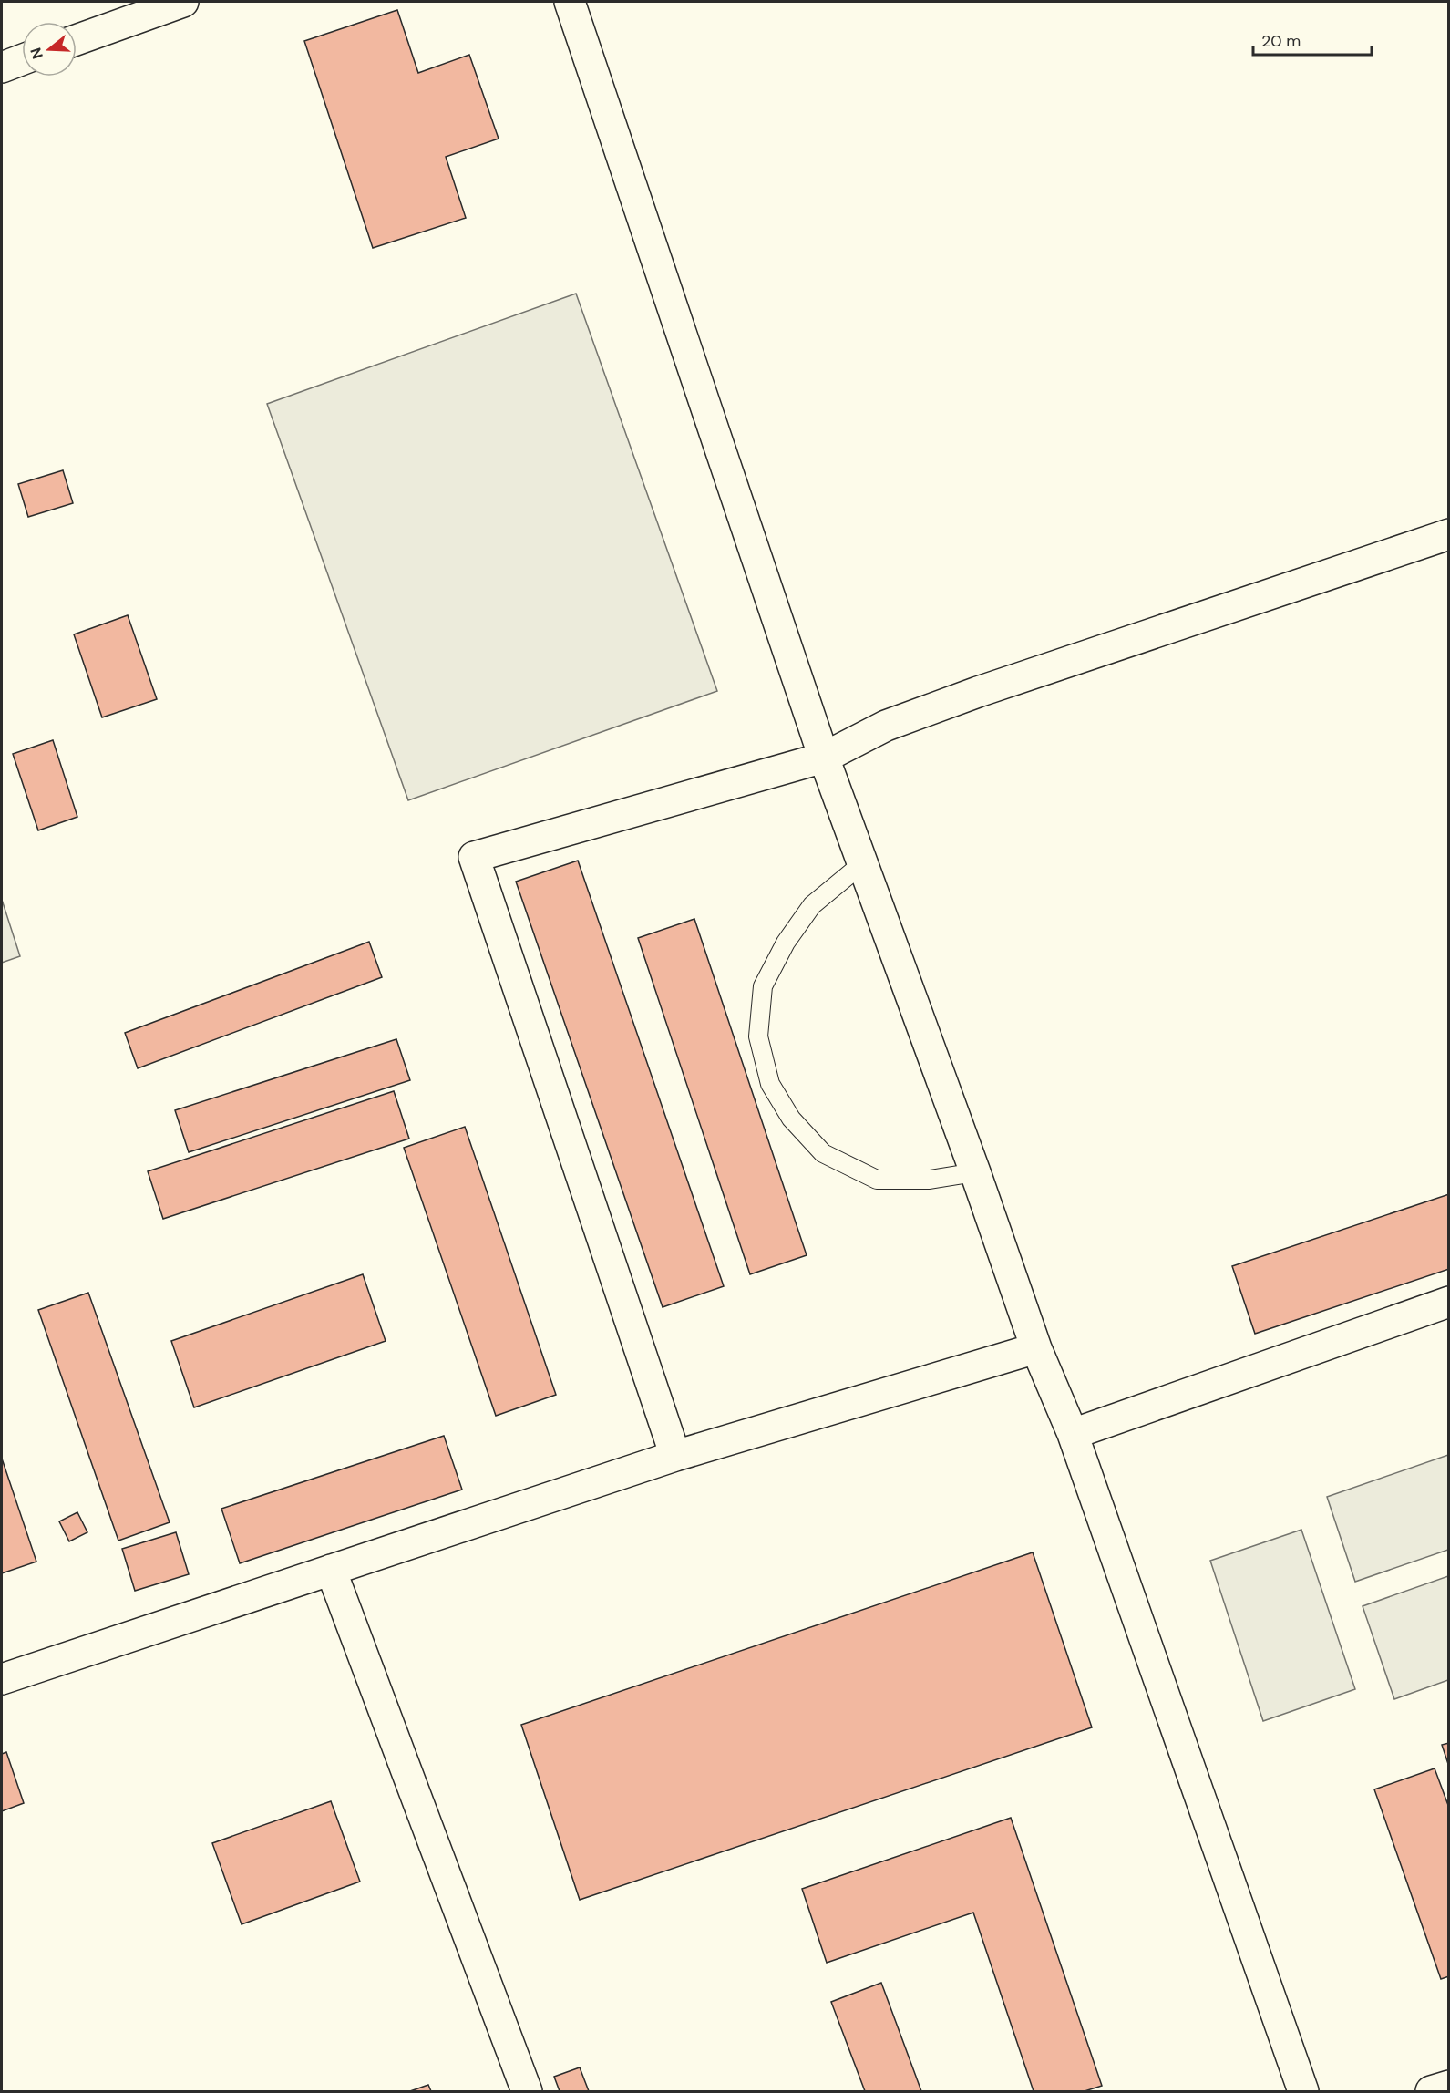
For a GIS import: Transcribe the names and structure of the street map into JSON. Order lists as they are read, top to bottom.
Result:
{
  "scale_bar": "20 m",
  "north": "left"
}
